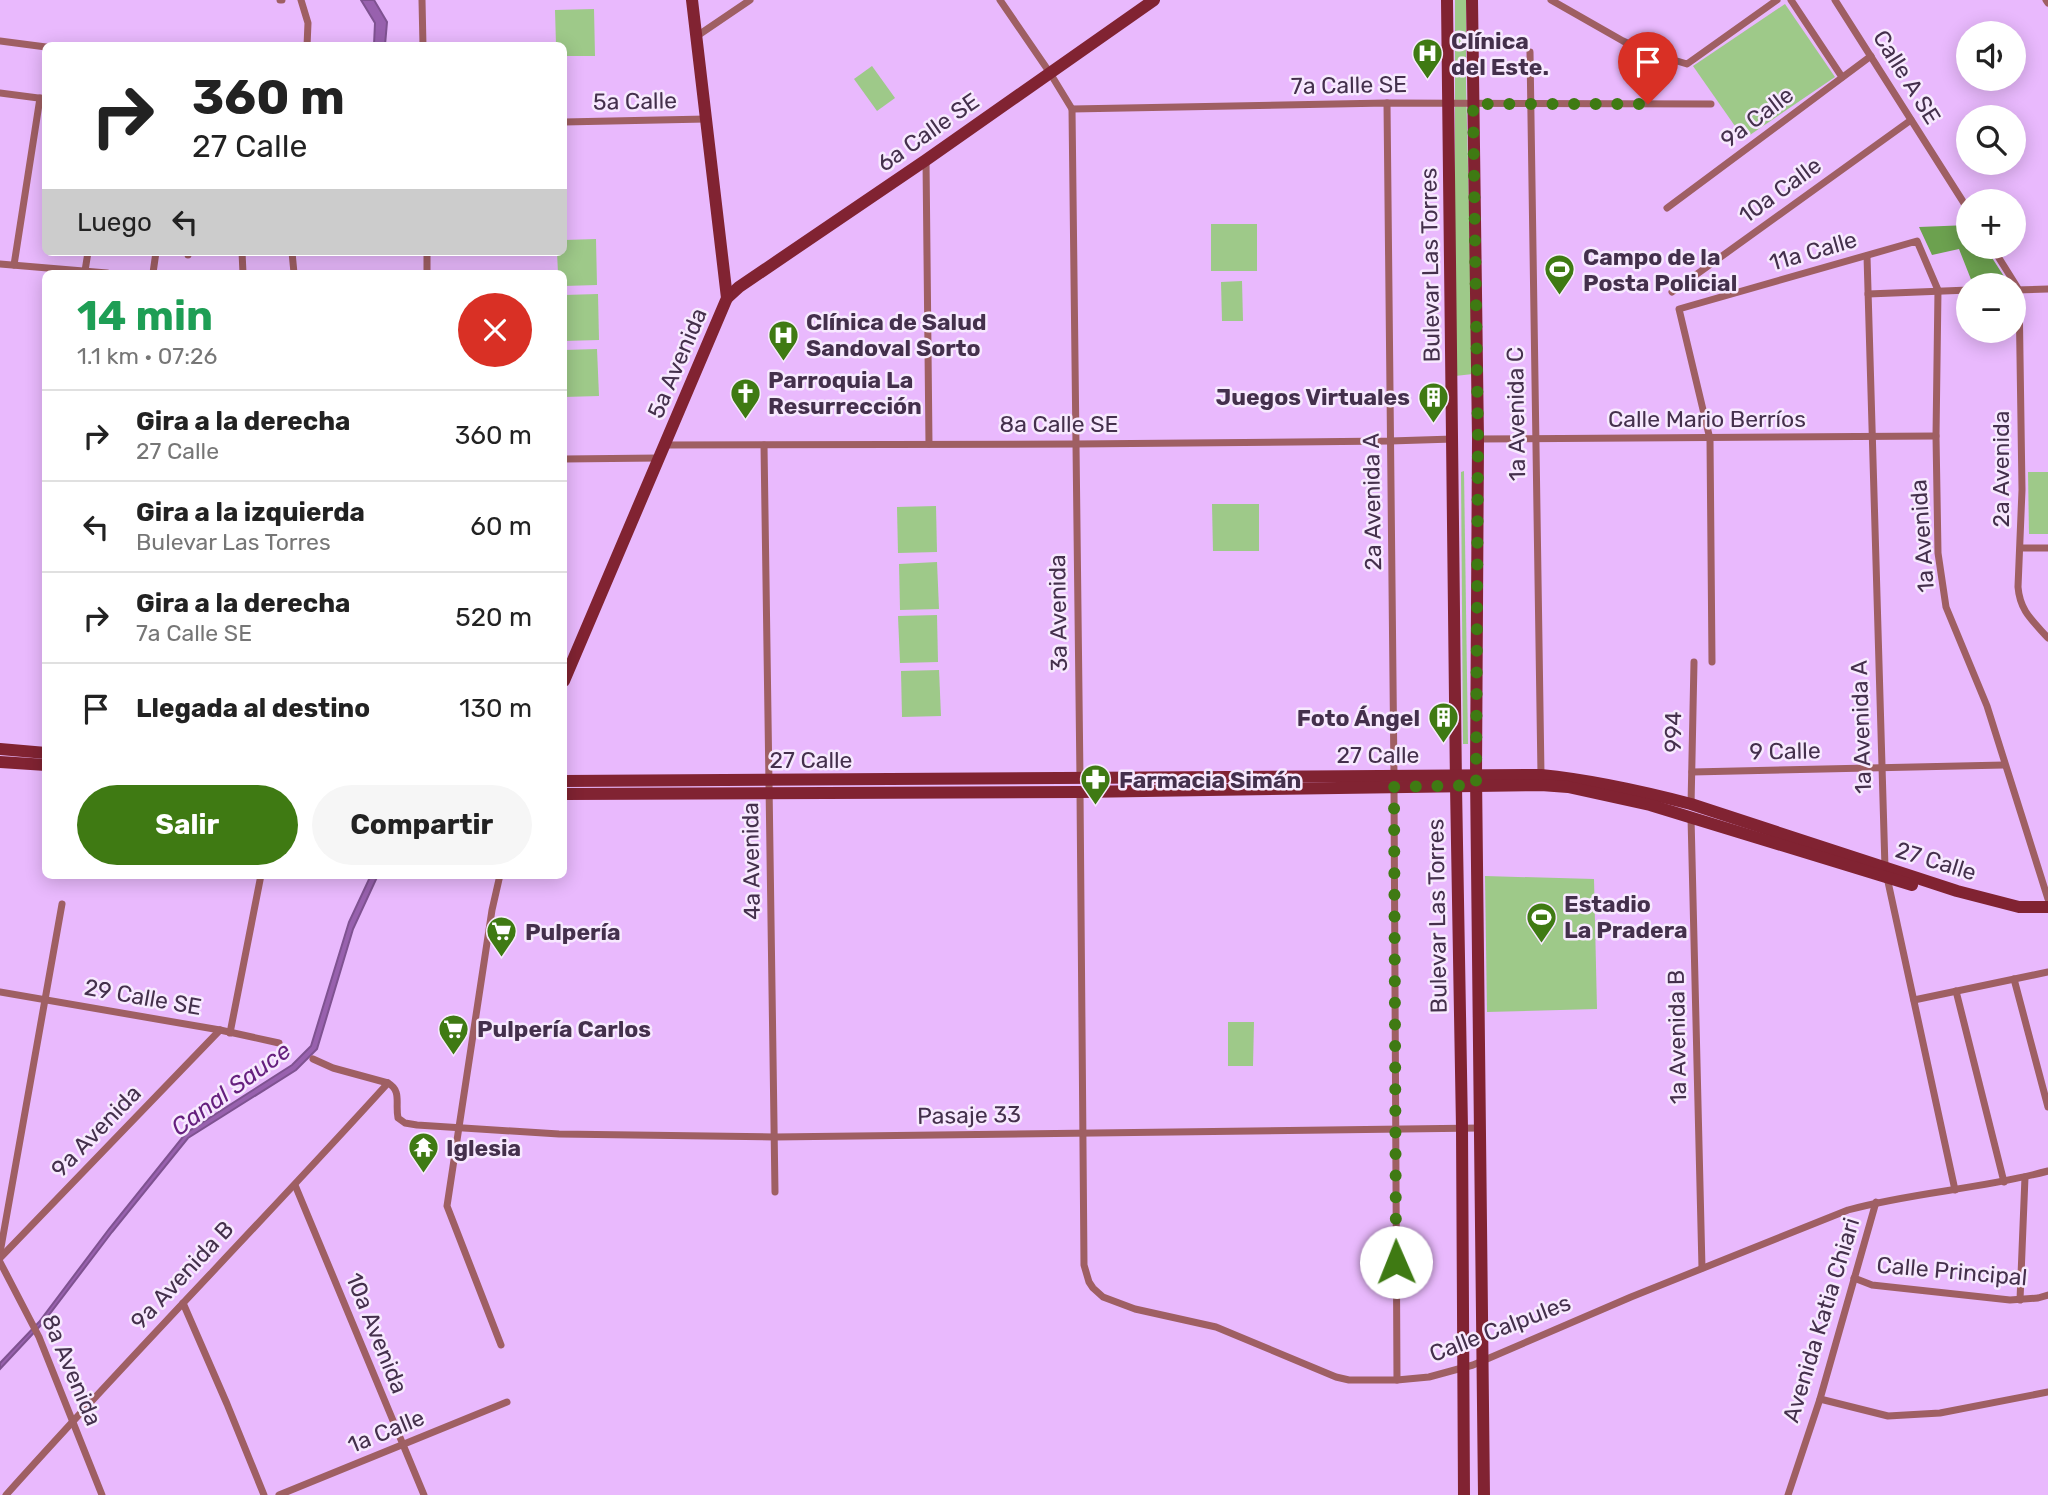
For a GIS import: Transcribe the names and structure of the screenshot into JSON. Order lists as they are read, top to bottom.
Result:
{
  "streets": {
    "street": [
      "Calle A SE",
      "7a Calle SE",
      "5a Calle",
      "9a Calle",
      "6a Calle SE",
      "10a Calle",
      "11a Calle",
      "Bulevar Las Torres",
      "5a Avenida",
      "1a Avenida C",
      "Calle Mario Berríos",
      "8a Calle SE",
      "2a Avenida",
      "2a Avenida A",
      "1a Avenida",
      "3a Avenida",
      "1a Avenida A",
      "994",
      "9 Calle",
      "27 Calle",
      "4a Avenida",
      "29 Calle SE",
      "1a Avenida B",
      "Pasaje 33",
      "9a Avenida",
      "Calle Principal",
      "9a Avenida B",
      "Avenida Katia Chiari",
      "Calle Calpules",
      "10a Avenida",
      "8a Avenida",
      "1a Calle"
    ]
  },
  "crossings": [
    ["Calle A SE", "9a Calle"],
    ["Calle A SE", "10a Calle"],
    ["7a Calle SE", "Bulevar Las Torres"],
    ["7a Calle SE", "1a Avenida C"],
    ["7a Calle SE", "2a Avenida A"],
    ["7a Calle SE", "3a Avenida"],
    ["5a Calle", "5a Avenida"],
    ["6a Calle SE", "5a Avenida"],
    ["11a Calle", "Calle Mario Berríos"],
    ["11a Calle", "1a Avenida"],
    ["11a Calle", "1a Avenida A"],
    ["Bulevar Las Torres", "Calle Mario Berríos"],
    ["Bulevar Las Torres", "8a Calle SE"],
    ["Bulevar Las Torres", "27 Calle"],
    ["Bulevar Las Torres", "Pasaje 33"],
    ["Bulevar Las Torres", "Calle Calpules"],
    ["5a Avenida", "8a Calle SE"],
    ["1a Avenida C", "Calle Mario Berríos"],
    ["1a Avenida C", "27 Calle"],
    ["Calle Mario Berríos", "1a Avenida"],
    ["Calle Mario Berríos", "1a Avenida A"],
    ["8a Calle SE", "2a Avenida A"],
    ["8a Calle SE", "3a Avenida"],
    ["8a Calle SE", "4a Avenida"],
    ["2a Avenida A", "27 Calle"],
    ["2a Avenida A", "Pasaje 33"],
    ["2a Avenida A", "Calle Calpules"],
    ["1a Avenida", "9 Calle"],
    ["3a Avenida", "27 Calle"],
    ["3a Avenida", "Pasaje 33"],
    ["3a Avenida", "Calle Calpules"],
    ["1a Avenida A", "9 Calle"],
    ["1a Avenida A", "27 Calle"],
    ["1a Avenida A", "Avenida Katia Chiari"],
    ["994", "9 Calle"],
    ["994", "27 Calle"],
    ["994", "1a Avenida B"],
    ["27 Calle", "4a Avenida"],
    ["27 Calle", "1a Avenida B"],
    ["4a Avenida", "Pasaje 33"],
    ["29 Calle SE", "9a Avenida"],
    ["1a Avenida B", "Calle Calpules"],
    ["Pasaje 33", "9a Avenida B"],
    ["9a Avenida", "8a Avenida"],
    ["Calle Principal", "Avenida Katia Chiari"],
    ["9a Avenida B", "10a Avenida"],
    ["9a Avenida B", "8a Avenida"],
    ["Avenida Katia Chiari", "Calle Calpules"],
    ["10a Avenida", "1a Calle"]
  ],
  "water": ["Canal Sauce"],
  "places": {
    "hospital": ["Clínica del Este.", "Clínica de Salud Sandoval Sorto"],
    "sports": ["Campo de la Posta Policial", "Estadio La Pradera"],
    "church": ["Parroquia La Resurrección"],
    "building": ["Juegos Virtuales", "Foto Ángel"],
    "pharmacy": ["Farmacia Simán"],
    "supermarket": ["Pulpería", "Pulpería Carlos"],
    "temple": ["Iglesia"]
  },
  "page": {
    "map_buttons": ["+", "−"],
    "turn": ["360 m", "27 Calle"],
    "then": "Luego",
    "heading": ["14 min", "1.1 km · 07:26"],
    "list": [
      {
        "name": "Gira a la derecha",
        "note": "27 Calle",
        "value": "360 m"
      },
      {
        "name": "Gira a la izquierda",
        "note": "Bulevar Las Torres",
        "value": "60 m"
      },
      {
        "name": "Gira a la derecha",
        "note": "7a Calle SE",
        "value": "520 m"
      },
      {
        "name": "Llegada al destino",
        "value": "130 m"
      }
    ],
    "buttons": ["Salir", "Compartir"]
  }
}
